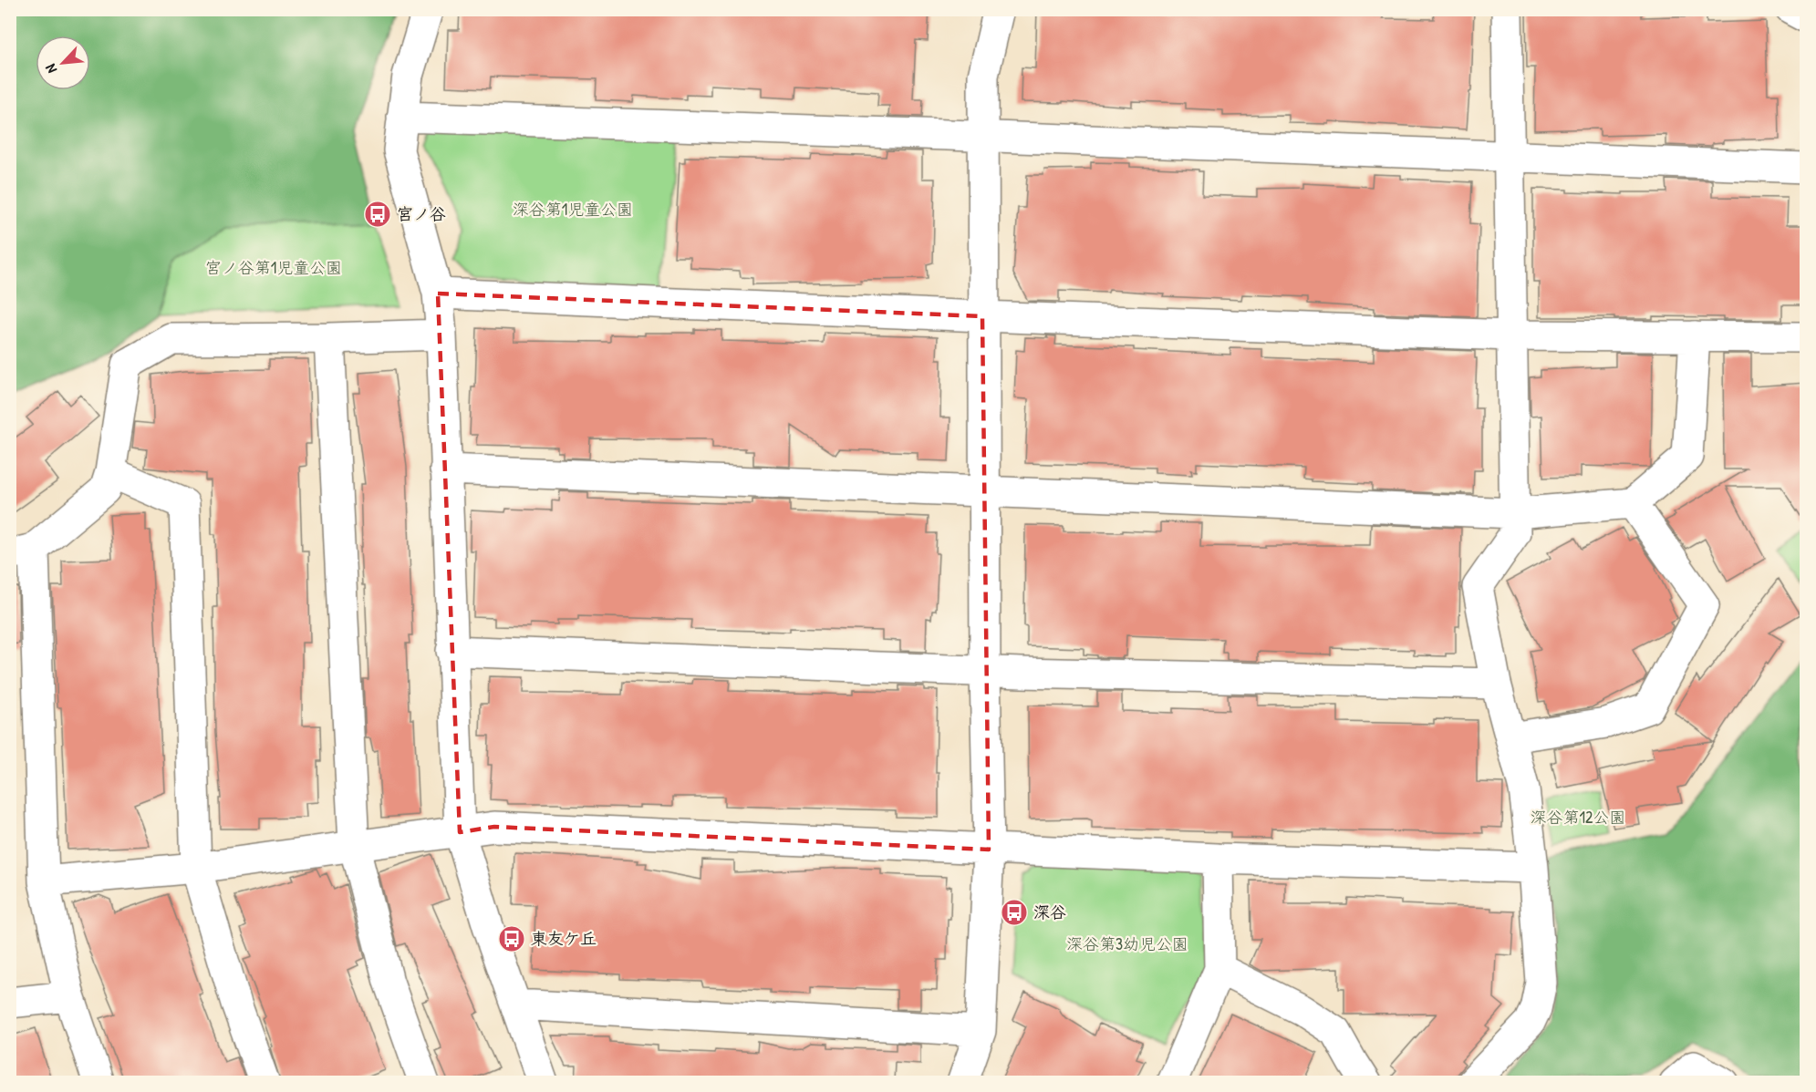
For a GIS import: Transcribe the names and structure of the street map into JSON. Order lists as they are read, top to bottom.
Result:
{
  "parks": [
    "深谷第1児童公園",
    "宮ノ谷第1児童公園",
    "深谷第12公園",
    "深谷第3幼児公園"
  ],
  "places": {
    "bus stop": ["宮ノ谷", "深谷", "東友ケ丘"]
  },
  "north": "bottom left"
}
